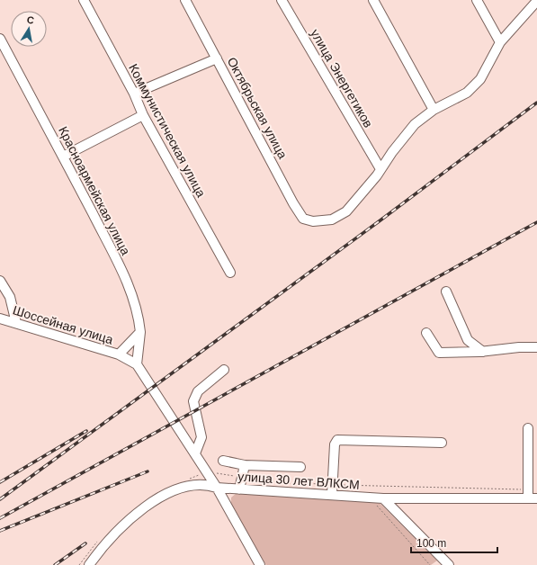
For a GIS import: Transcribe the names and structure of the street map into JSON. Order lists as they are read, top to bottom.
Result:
{
  "streets": {
    "street": [
      "улица Энергетиков",
      "Октябрьская улица",
      "Коммунистическая улица",
      "Красноармейская улица",
      "Шоссейная улица",
      "улица 30 лет ВЛКСМ"
    ]
  },
  "crossings": [
    ["улица Энергетиков", "Октябрьская улица"],
    ["Красноармейская улица", "Шоссейная улица"]
  ],
  "scale_bar": "100 m",
  "north": "top"
}
